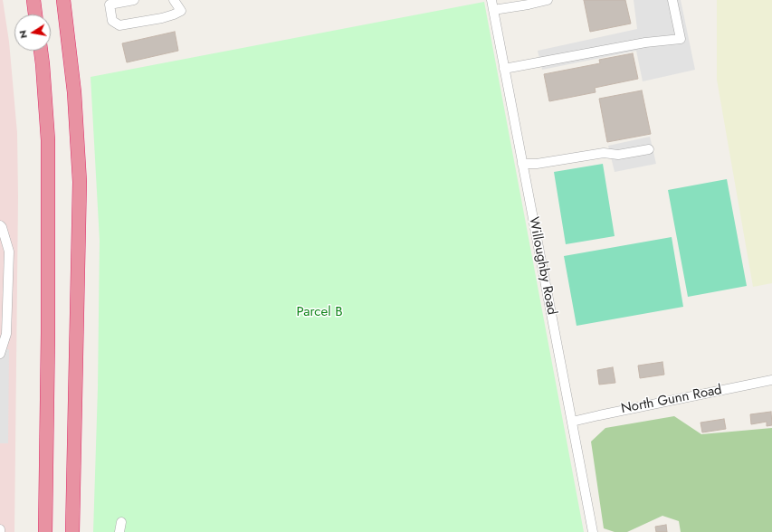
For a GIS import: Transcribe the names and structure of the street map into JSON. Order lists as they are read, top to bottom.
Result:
{
  "streets": {
    "street": ["Willoughby Road", "North Gunn Road"]
  },
  "crossings": [
    ["Willoughby Road", "North Gunn Road"]
  ],
  "parks": ["Parcel B"],
  "north": "left"
}
